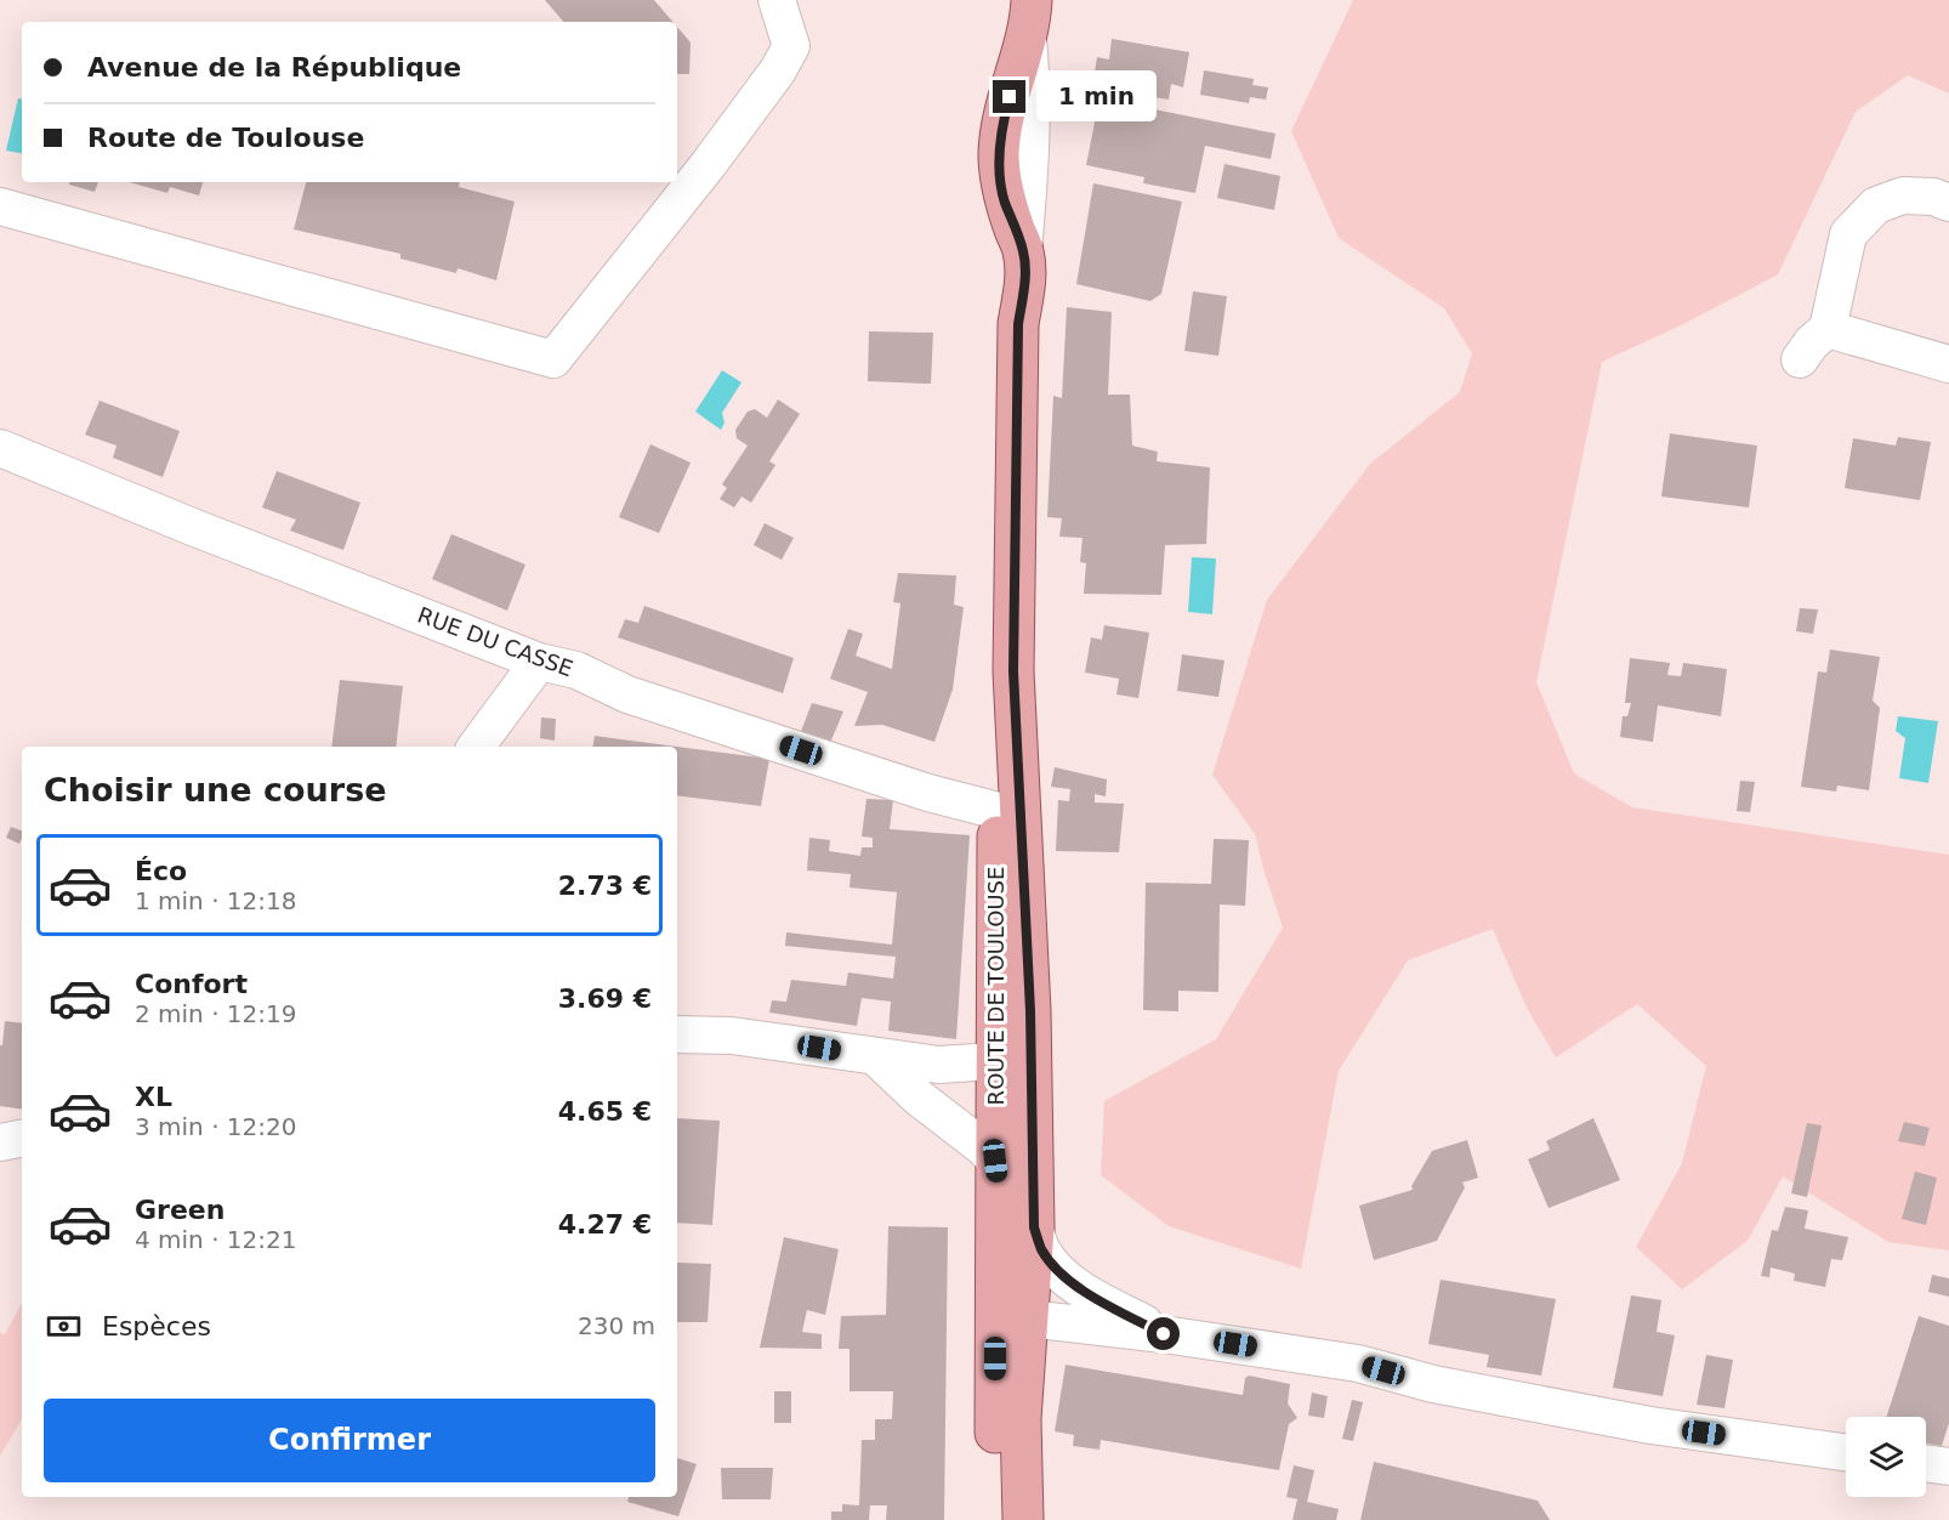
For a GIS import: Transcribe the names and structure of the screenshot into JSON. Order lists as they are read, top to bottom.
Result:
{
  "streets": {
    "main road": ["ROUTE DE TOULOUSE"],
    "street": ["RUE DU CASSE"]
  },
  "crossings": [
    ["RUE DU CASSE", "ROUTE DE TOULOUSE"]
  ],
  "page": {
    "banner": ["Avenue de la République", "Route de Toulouse"],
    "bubble": "1 min",
    "heading": "Choisir une course",
    "list": [
      {
        "name": "Éco",
        "note": "1 min · 12:18",
        "value": "2.73 €"
      },
      {
        "name": "Confort",
        "note": "2 min · 12:19",
        "value": "3.69 €"
      },
      {
        "name": "XL",
        "note": "3 min · 12:20",
        "value": "4.65 €"
      },
      {
        "name": "Green",
        "note": "4 min · 12:21",
        "value": "4.27 €"
      }
    ],
    "pay": ["Espèces", "230 m"],
    "buttons": "Confirmer"
  }
}
